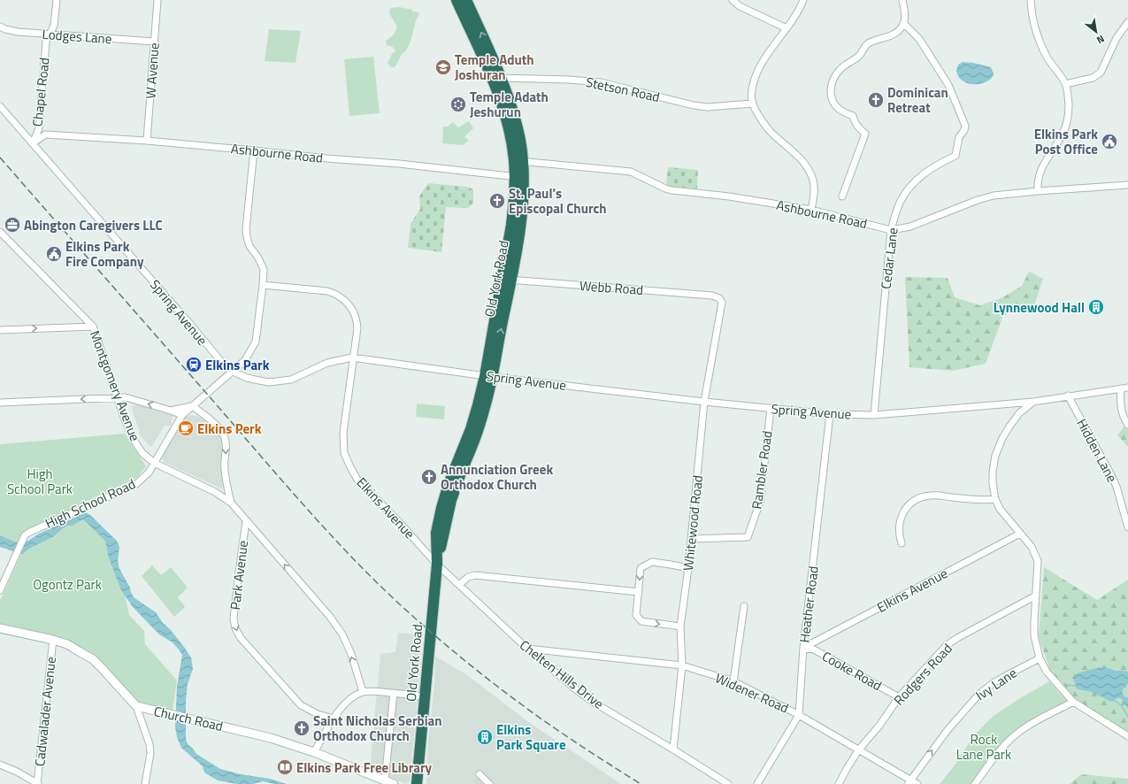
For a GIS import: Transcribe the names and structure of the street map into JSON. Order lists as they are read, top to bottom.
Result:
{
  "streets": {
    "highway": ["Old York Road"],
    "street": [
      "Lodges Lane",
      "W Avenue",
      "Stetson Road",
      "Chapel Road",
      "Ashbourne Road",
      "Cedar Lane",
      "Webb Road",
      "Spring Avenue",
      "Montgomery Avenue",
      "Hidden Lane",
      "Rambler Road",
      "High School Road",
      "Elkins Avenue",
      "Whitewood Road",
      "Park Avenue",
      "Heather Road",
      "Cooke Road",
      "Chelten Hills Drive",
      "Rodgers Road",
      "Ivy Lane",
      "Widener Road",
      "Cadwalader Avenue",
      "Church Road"
    ]
  },
  "crossings": [
    ["Lodges Lane", "W Avenue"],
    ["Lodges Lane", "Chapel Road"],
    ["W Avenue", "Ashbourne Road"],
    ["Stetson Road", "Old York Road"],
    ["Chapel Road", "Ashbourne Road"],
    ["Chapel Road", "Spring Avenue"],
    ["Ashbourne Road", "Cedar Lane"],
    ["Ashbourne Road", "Old York Road"],
    ["Ashbourne Road", "Spring Avenue"],
    ["Cedar Lane", "Spring Avenue"],
    ["Old York Road", "Webb Road"],
    ["Old York Road", "Spring Avenue"],
    ["Old York Road", "Elkins Avenue"],
    ["Webb Road", "Whitewood Road"],
    ["Spring Avenue", "Hidden Lane"],
    ["Spring Avenue", "Rambler Road"],
    ["Spring Avenue", "Elkins Avenue"],
    ["Spring Avenue", "Whitewood Road"],
    ["Spring Avenue", "Heather Road"],
    ["Montgomery Avenue", "High School Road"],
    ["Rambler Road", "Whitewood Road"],
    ["Elkins Avenue", "Heather Road"],
    ["Elkins Avenue", "Cooke Road"],
    ["Elkins Avenue", "Chelten Hills Drive"],
    ["Whitewood Road", "Chelten Hills Drive"],
    ["Whitewood Road", "Widener Road"],
    ["Heather Road", "Cooke Road"],
    ["Heather Road", "Widener Road"],
    ["Cooke Road", "Rodgers Road"],
    ["Chelten Hills Drive", "Widener Road"],
    ["Rodgers Road", "Widener Road"],
    ["Ivy Lane", "Widener Road"],
    ["Cadwalader Avenue", "Church Road"]
  ],
  "parks": ["High School Park", "Ogontz Park", "Rock Lane Park"],
  "places": {
    "school or university": ["Temple Aduth Joshuran"],
    "church": [
      "Dominican Retreat",
      "St. Paul's Episcopal Church",
      "Annunciation Greek Orthodox Church",
      "Saint Nicholas Serbian Orthodox Church"
    ],
    "synagogue": ["Temple Adath Jeshurun"],
    "public building": ["Elkins Park Post Office", "Elkins Park Fire Company"],
    "office": ["Abington Caregivers LLC"],
    "building": ["Lynnewood Hall", "Elkins Park Square"],
    "station": ["Elkins Park"],
    "cafe": ["Elkins Perk"],
    "library": ["Elkins Park Free Library"]
  },
  "north": "bottom right"
}
